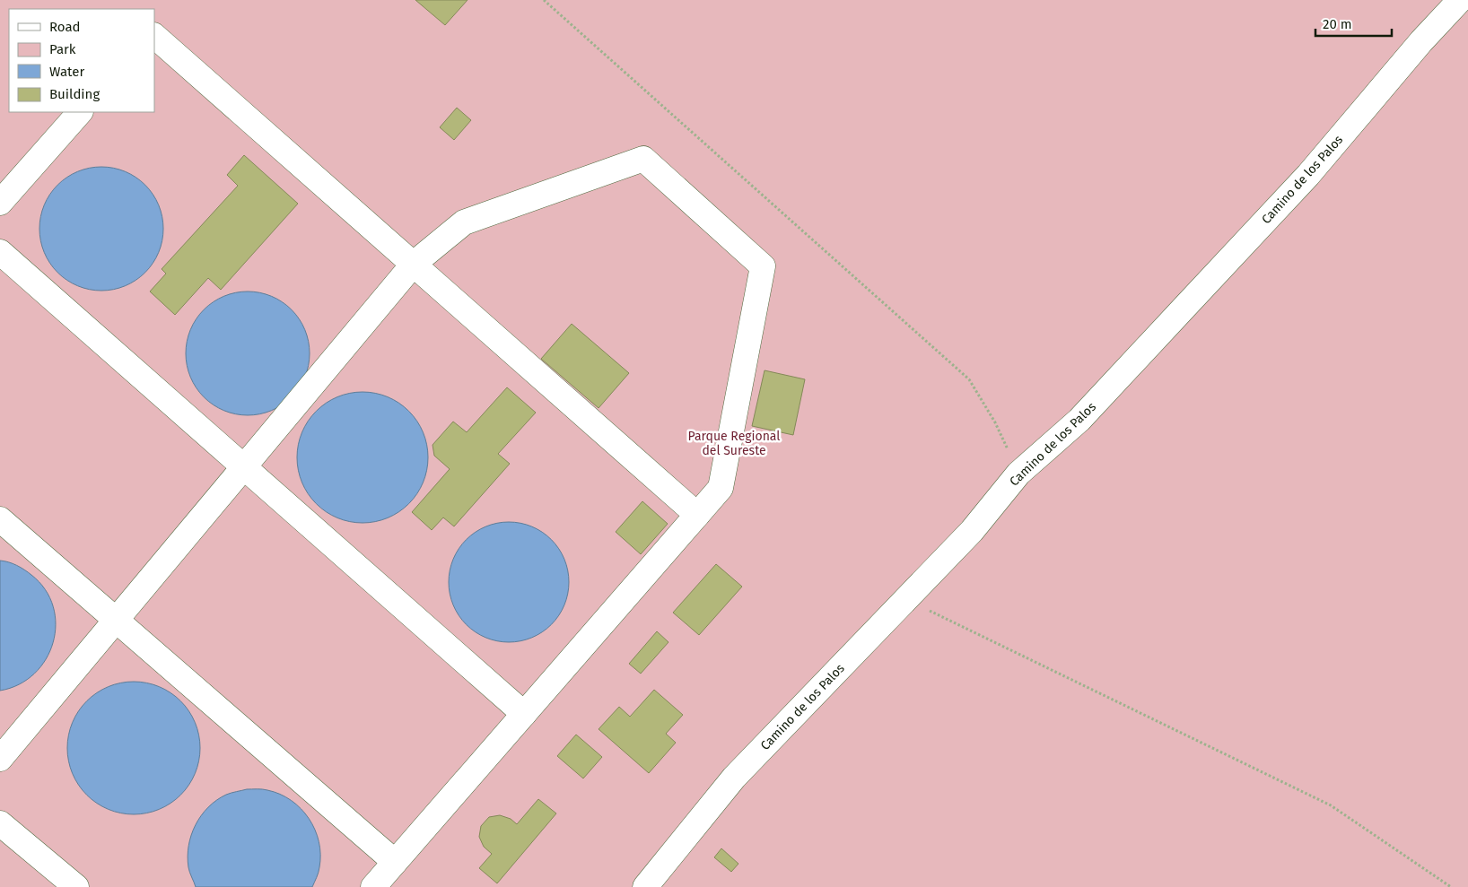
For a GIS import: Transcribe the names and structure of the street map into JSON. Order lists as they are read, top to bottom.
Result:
{
  "streets": {
    "street": ["Camino de los Palos"]
  },
  "parks": ["Parque Regional del Sureste"],
  "legend": [
    "Road",
    "Park",
    "Water",
    "Building"
  ],
  "scale_bar": "20 m"
}
